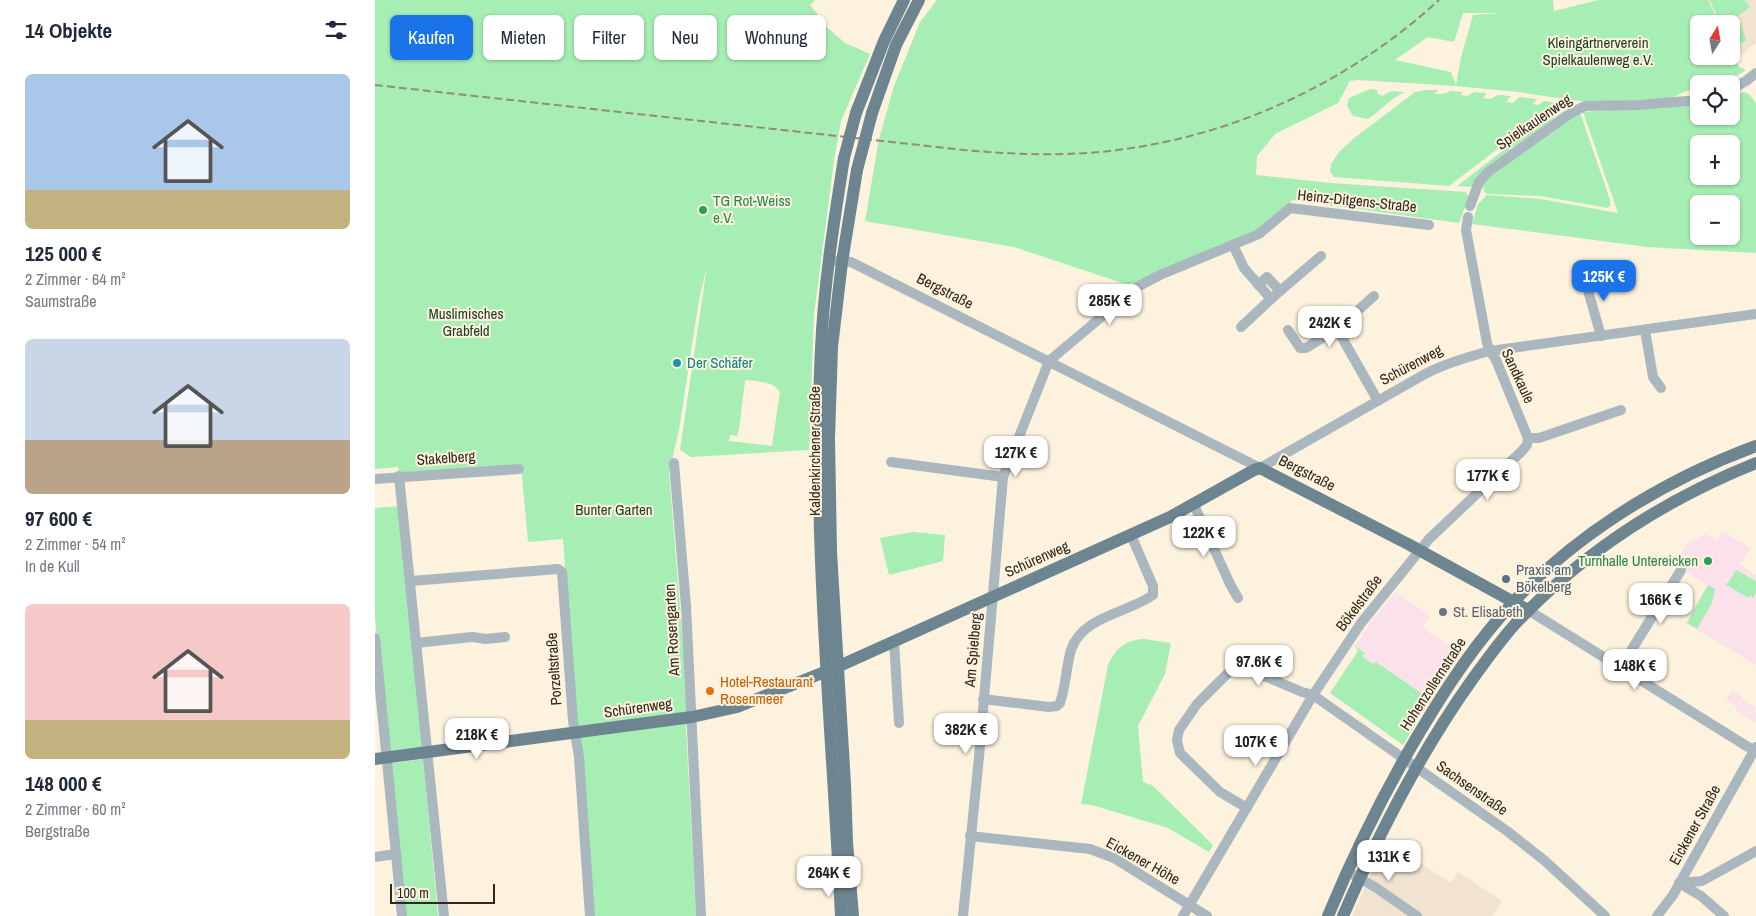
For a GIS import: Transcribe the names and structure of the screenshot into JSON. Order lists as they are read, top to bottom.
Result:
{
  "streets": {
    "main road": [
      "Bergstraße",
      "Schürenweg",
      "Kaldenkirchener Straße",
      "Hohenzollernstraße"
    ],
    "street": [
      "Spielkaulenweg",
      "Heinz-Ditgens-Straße",
      "Sandkaule",
      "Stakelberg",
      "Bökelstraße",
      "Am Rosengarten",
      "Am Spielberg",
      "Porzeltstraße",
      "Sachsenstraße",
      "Eickener Straße",
      "Eickener Höhe"
    ]
  },
  "crossings": [
    ["Heinz-Ditgens-Straße", "Bergstraße"],
    ["Heinz-Ditgens-Straße", "Am Spielberg"],
    ["Bergstraße", "Schürenweg"],
    ["Bergstraße", "Kaldenkirchener Straße"],
    ["Bergstraße", "Bökelstraße"],
    ["Bergstraße", "Am Spielberg"],
    ["Bergstraße", "Hohenzollernstraße"],
    ["Bergstraße", "Eickener Straße"],
    ["Schürenweg", "Sandkaule"],
    ["Schürenweg", "Kaldenkirchener Straße"],
    ["Schürenweg", "Am Rosengarten"],
    ["Schürenweg", "Am Spielberg"],
    ["Schürenweg", "Porzeltstraße"],
    ["Sandkaule", "Bökelstraße"],
    ["Bökelstraße", "Sachsenstraße"],
    ["Bökelstraße", "Eickener Höhe"],
    ["Am Spielberg", "Eickener Höhe"],
    ["Hohenzollernstraße", "Sachsenstraße"]
  ],
  "parks": ["Kleingärtnerverein Spielkaulenweg e.V.", "Muslimisches Grabfeld", "Bunter Garten"],
  "places": [
    "TG Rot-Weiss e.V.",
    "Der Schäfer",
    "Turnhalle Untereicken",
    "Praxis am Bökelberg",
    "St. Elisabeth",
    "Hotel-Restaurant Rosenmeer"
  ],
  "scale_bar": "100 m",
  "north": "top",
  "page": {
    "heading": "14 Objekte",
    "map_buttons": ["+", "−"],
    "chip": [
      "Kaufen",
      "Mieten",
      "Filter",
      "Neu",
      "Wohnung"
    ],
    "list": [
      {
        "name": "125 000 €",
        "note": "2 Zimmer · 64 m² · Saumstraße"
      },
      {
        "name": "97 600 €",
        "note": "2 Zimmer · 54 m² · In de Kull"
      },
      {
        "name": "148 000 €",
        "note": "2 Zimmer · 60 m² · Bergstraße"
      }
    ],
    "price": [
      "125K €",
      "285K €",
      "242K €",
      "127K €",
      "177K €",
      "122K €",
      "166K €",
      "97.6K €",
      "148K €",
      "382K €",
      "218K €",
      "107K €",
      "131K €",
      "264K €"
    ],
    "scale": "100 m"
  }
}
